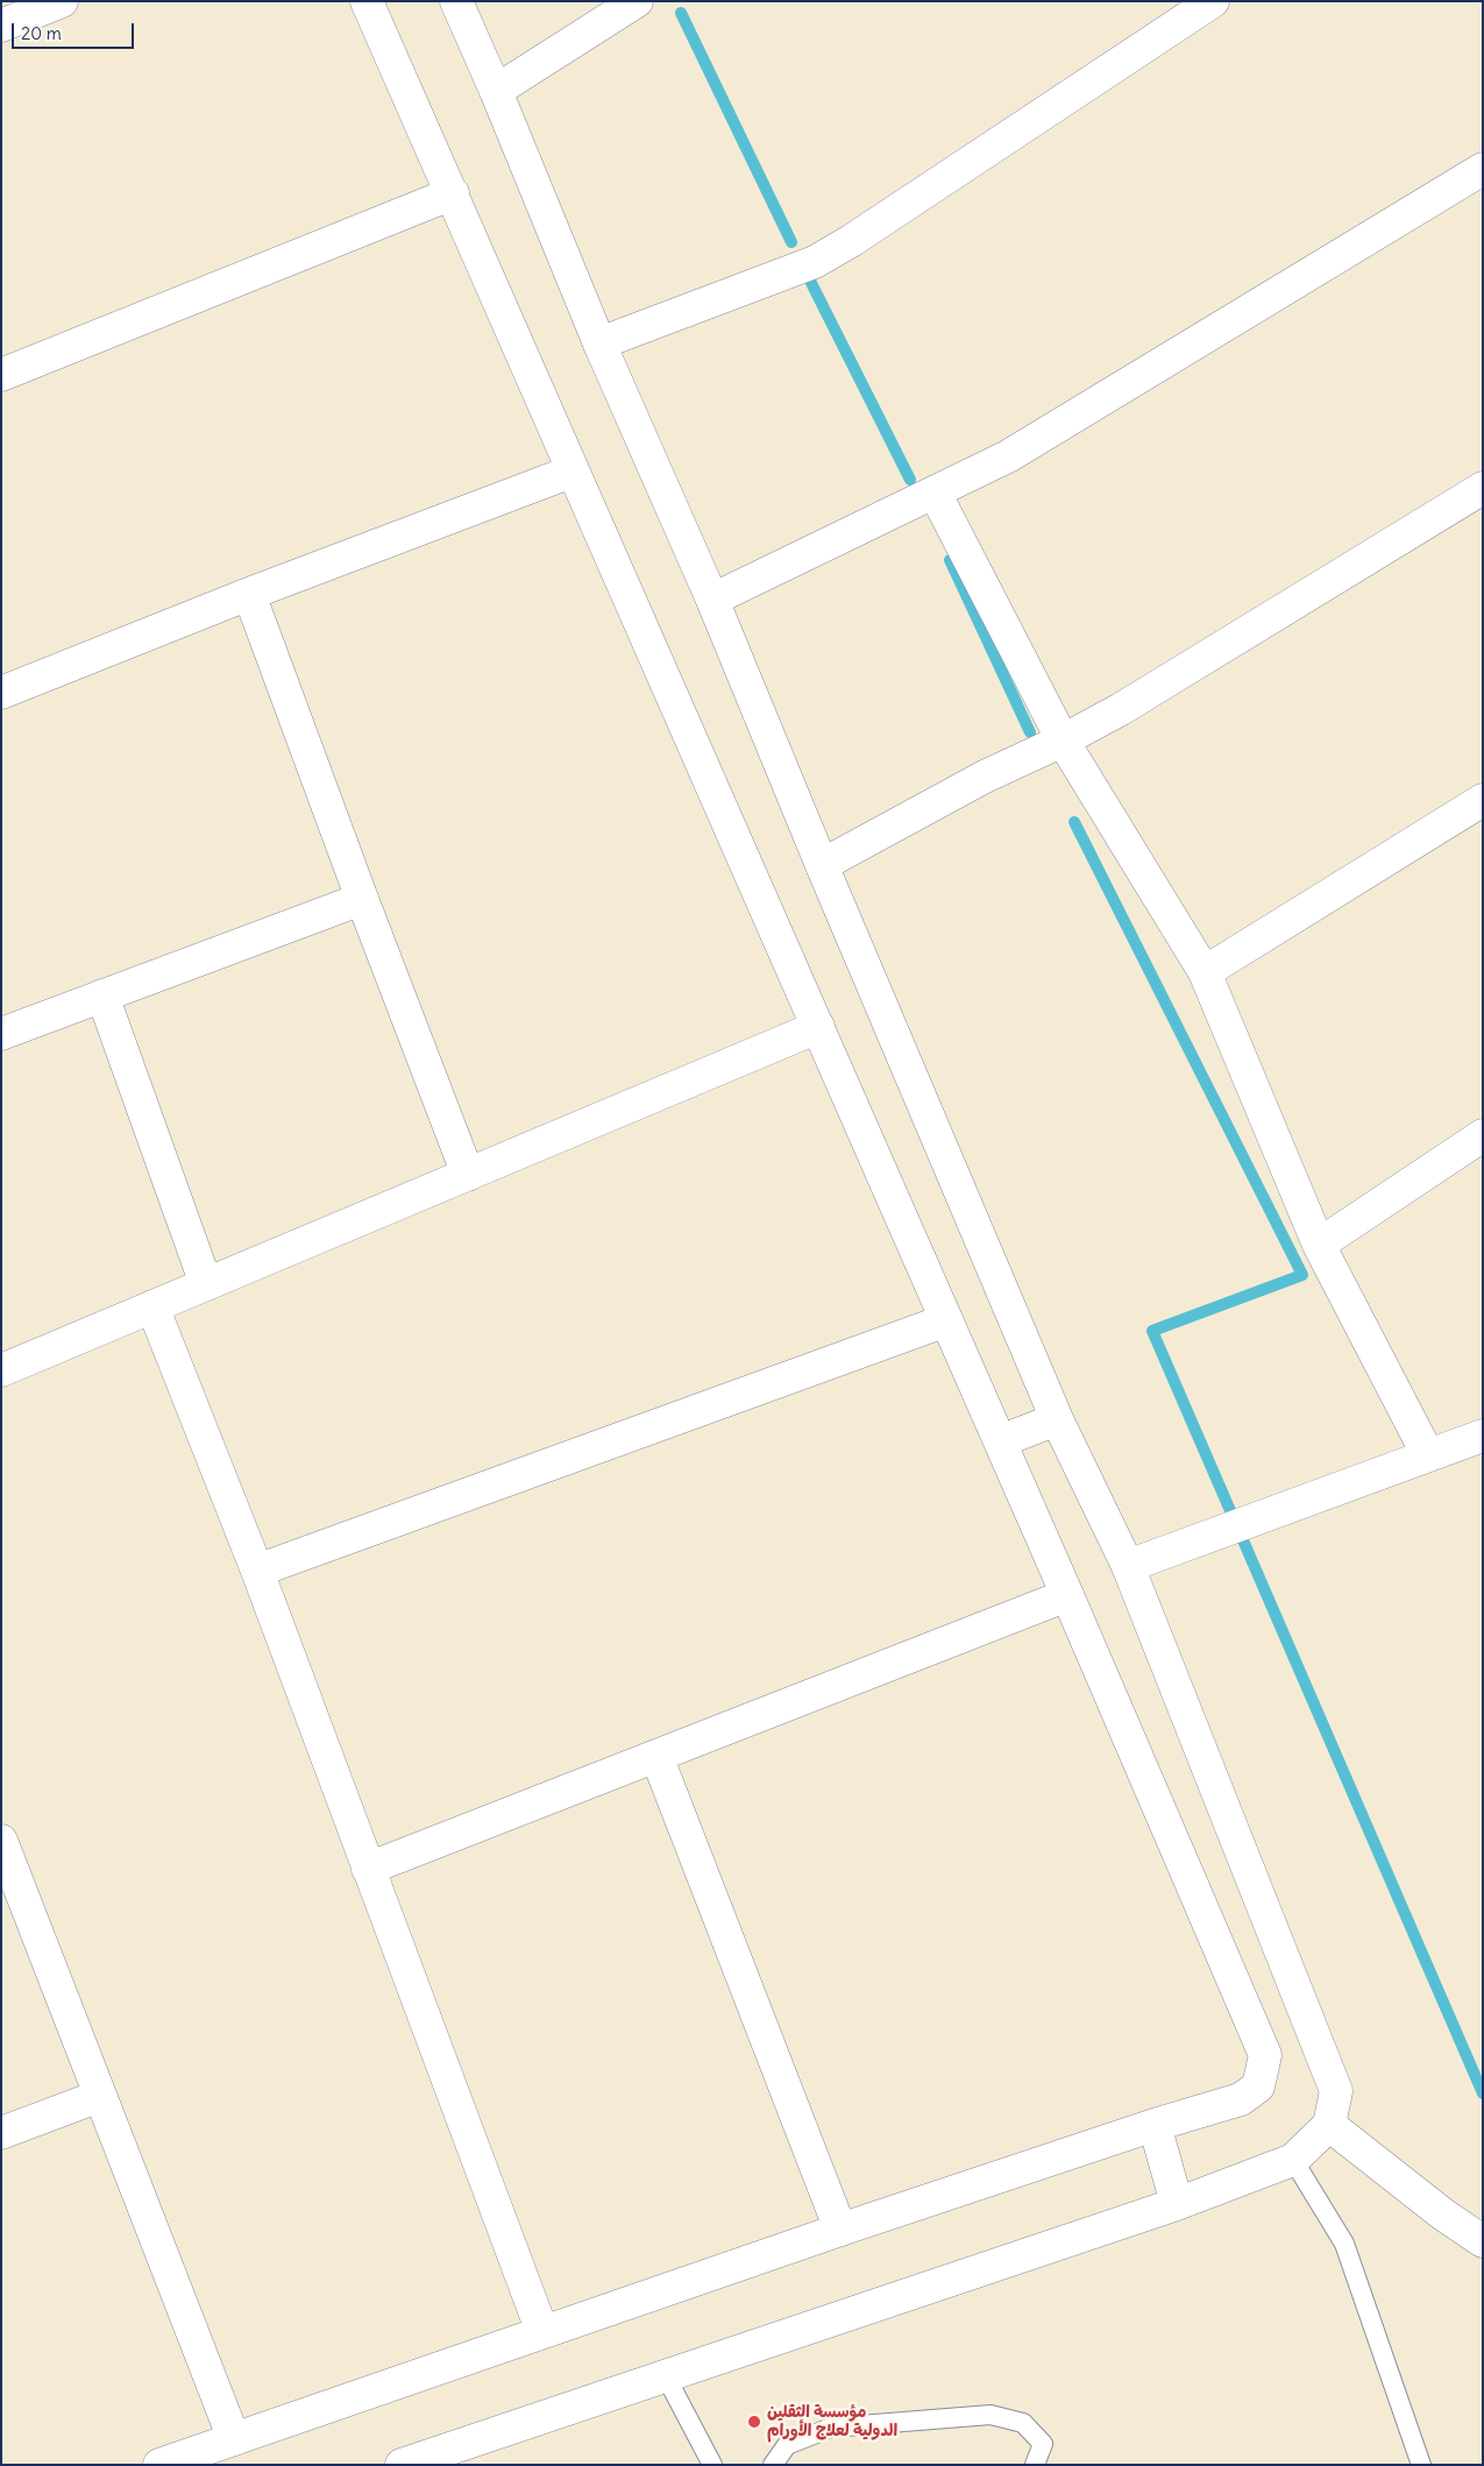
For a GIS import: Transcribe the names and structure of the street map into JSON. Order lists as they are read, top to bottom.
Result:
{
  "places": ["مؤسسة الثقلين الدولية لعلاج الأورام"],
  "scale_bar": "20 m"
}
